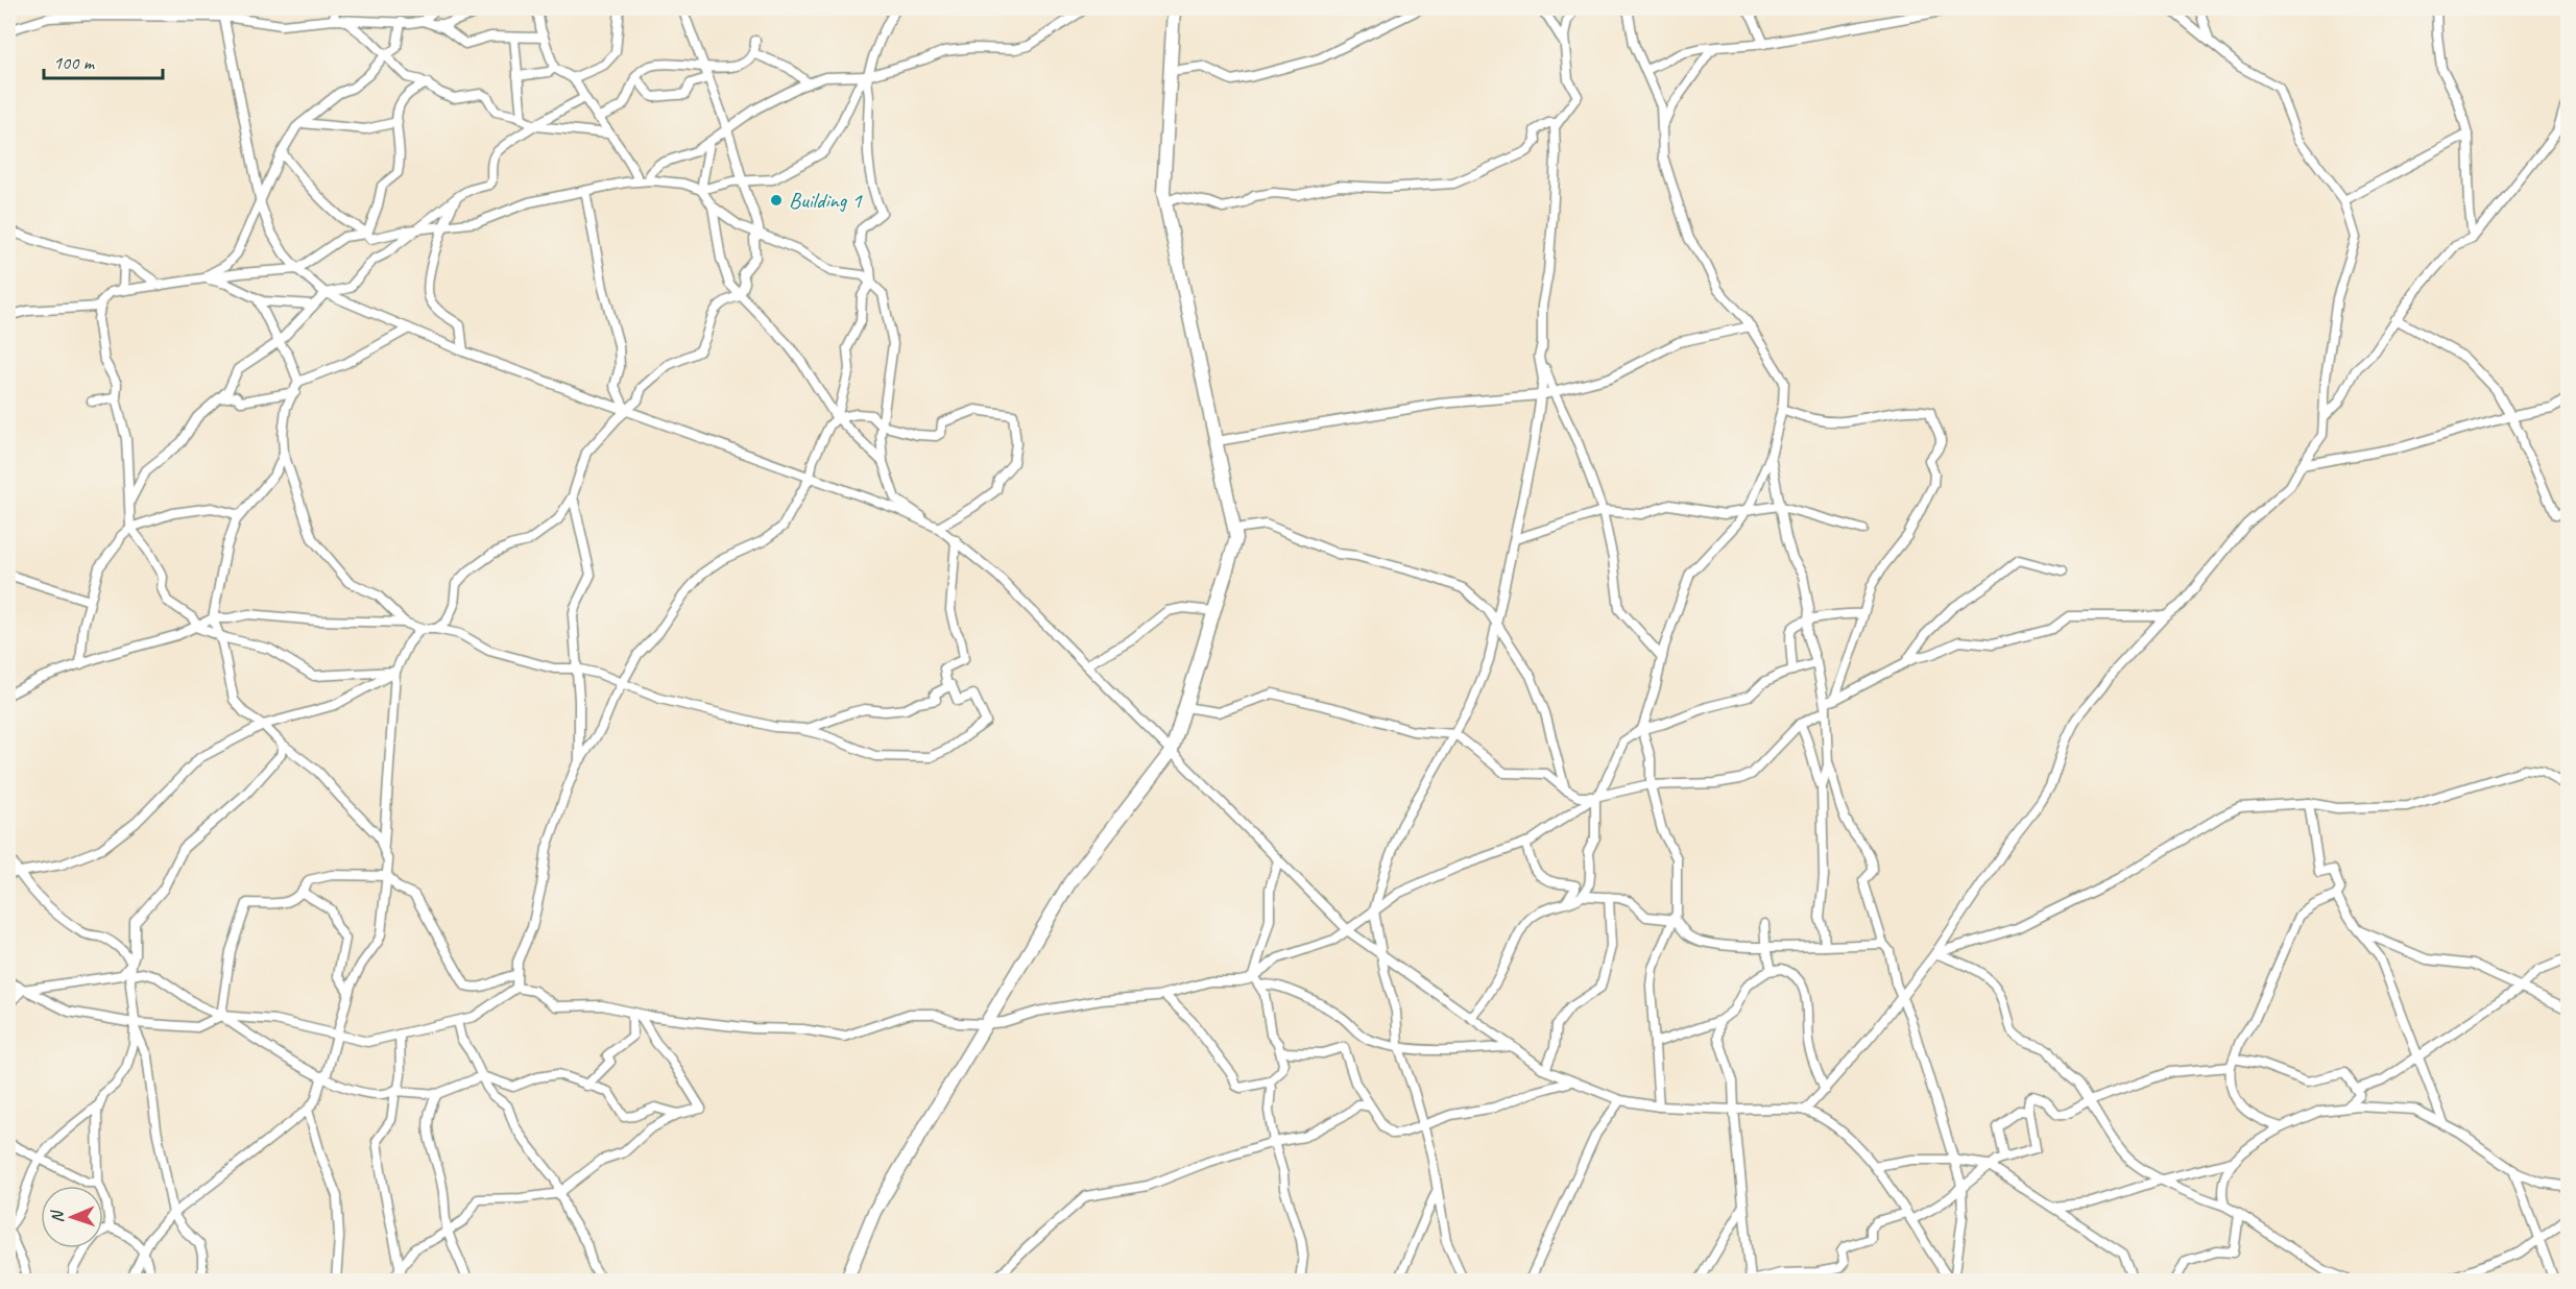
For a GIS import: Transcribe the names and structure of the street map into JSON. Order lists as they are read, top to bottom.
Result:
{
  "places": ["Building 1"],
  "scale_bar": "100 m",
  "north": "left"
}
